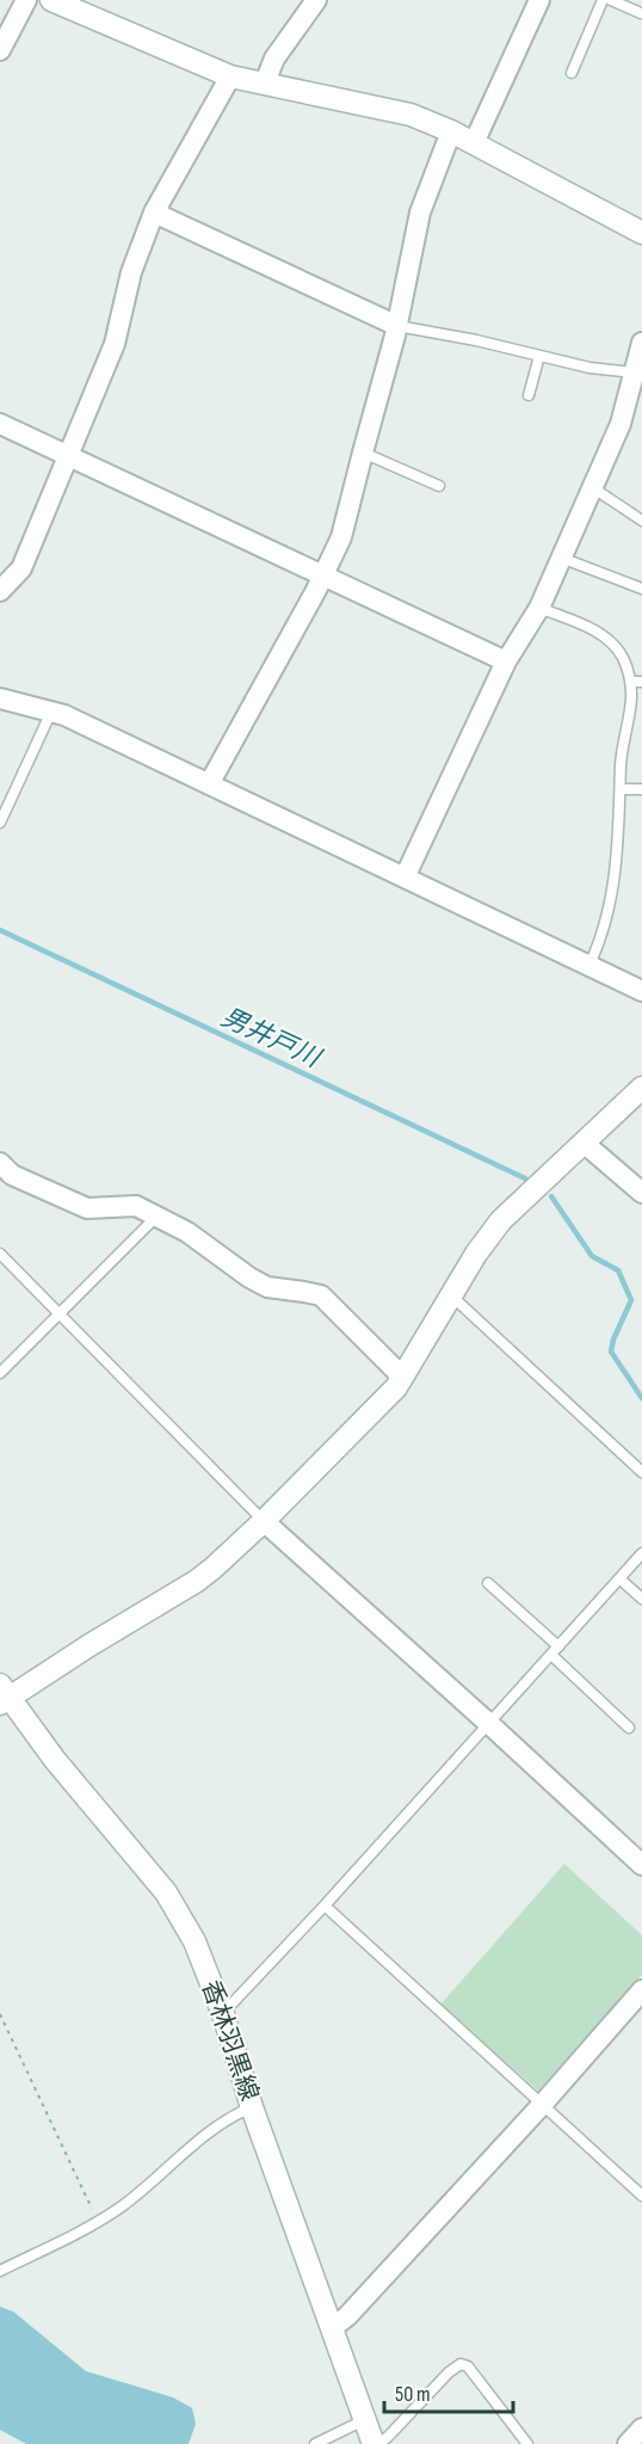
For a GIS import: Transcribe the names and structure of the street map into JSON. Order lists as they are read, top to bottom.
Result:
{
  "streets": {
    "street": ["香林羽黒線"]
  },
  "water": ["男井戸川"],
  "scale_bar": "50 m"
}
